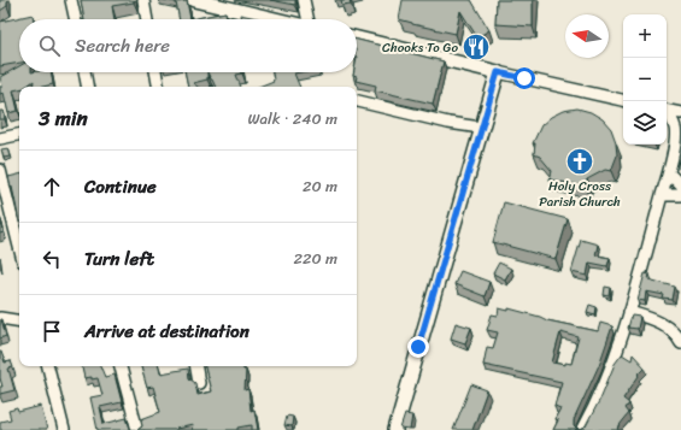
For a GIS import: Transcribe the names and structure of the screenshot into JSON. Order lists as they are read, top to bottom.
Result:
{
  "places": {
    "restaurant": ["Chooks To Go"],
    "church": ["Holy Cross Parish Church"]
  },
  "north": "left",
  "page": {
    "map_buttons": ["+", "−"],
    "search": "Search here",
    "heading": ["3 min", "Walk · 240 m"],
    "list": [
      ["Continue", "20 m"],
      ["Turn left", "220 m"],
      "Arrive at destination"
    ]
  }
}
